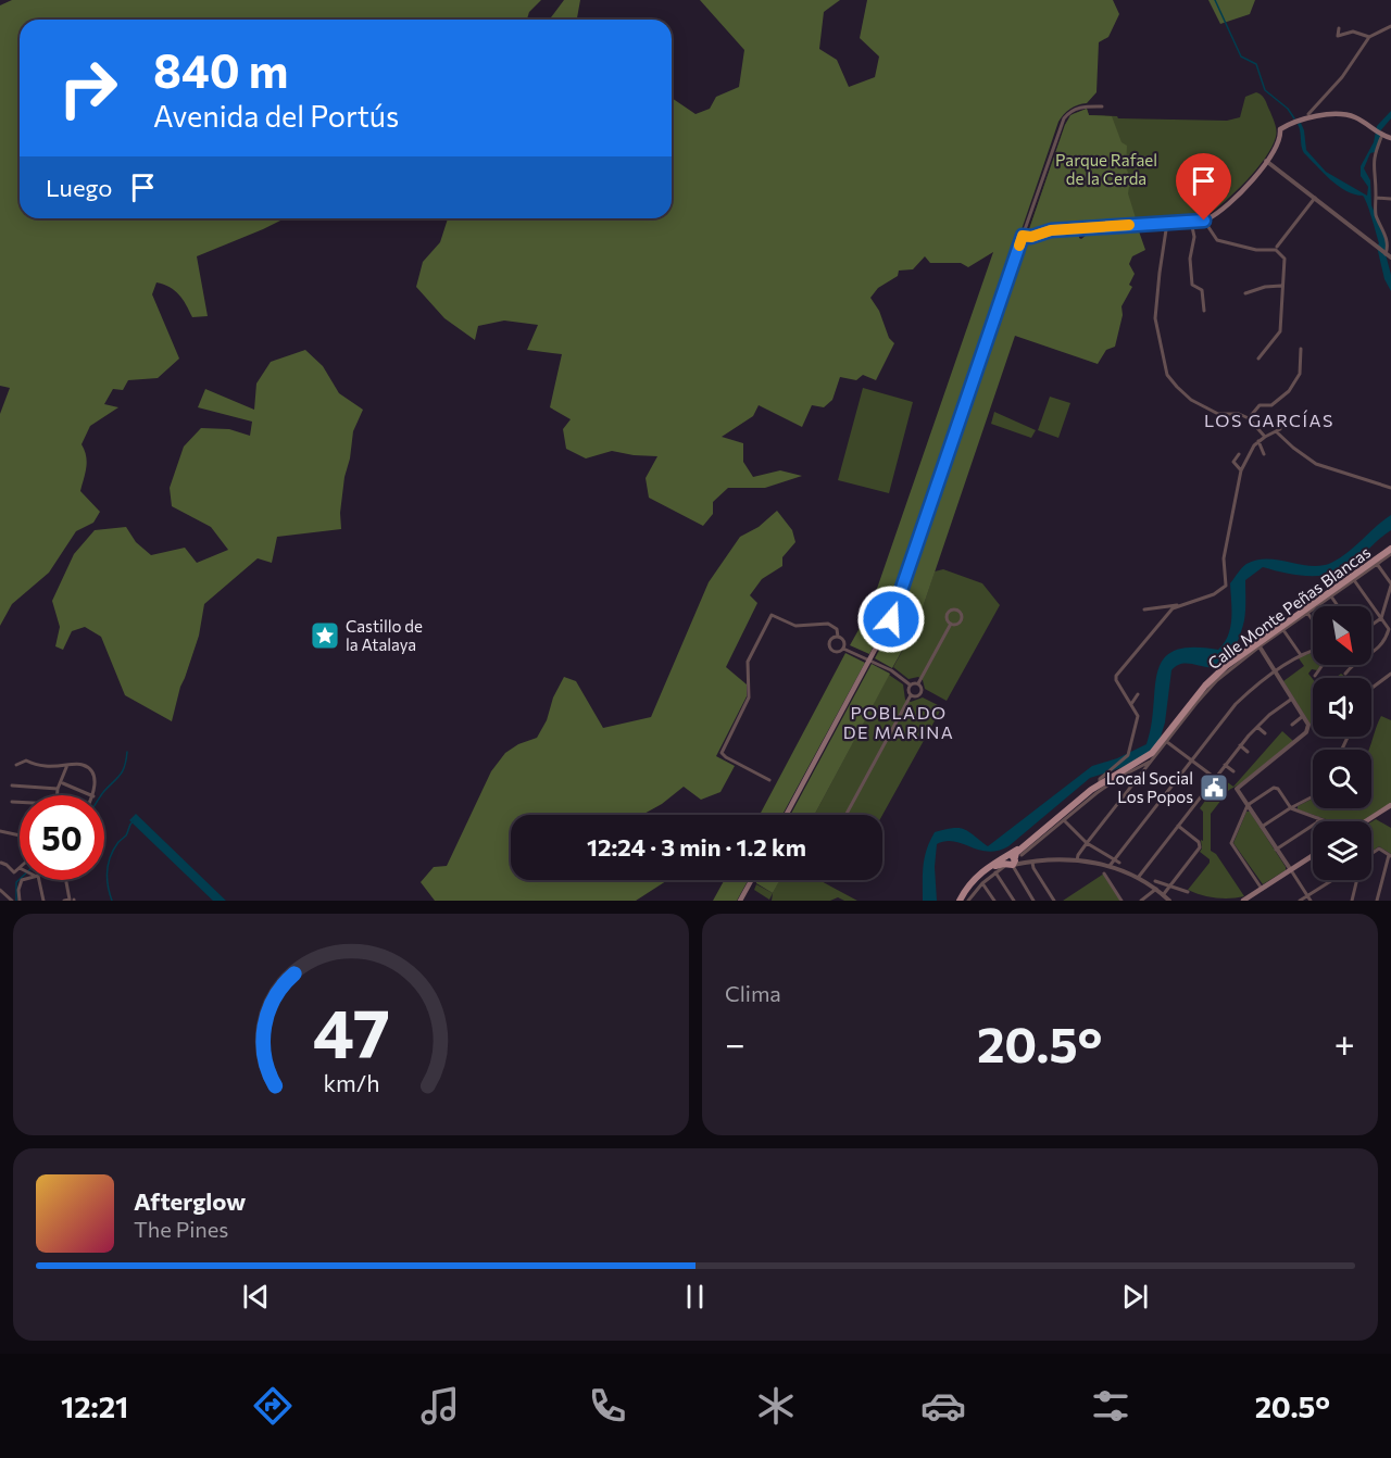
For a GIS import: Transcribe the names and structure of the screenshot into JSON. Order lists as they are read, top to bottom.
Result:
{
  "streets": {
    "main road": ["Calle Monte Peñas Blancas"]
  },
  "districts": ["LOS GARCÍAS", "POBLADO DE MARINA"],
  "parks": ["Parque Rafael de la Cerda"],
  "places": {
    "place": ["Castillo de la Atalaya"],
    "public building": ["Local Social Los Popos"]
  },
  "north": "bottom right",
  "page": {
    "turn": ["840 m", "Avenida del Portús"],
    "then": "Luego",
    "limit": "50",
    "trip": "12:24 · 3 min · 1.2 km",
    "tile": "Clima",
    "heat": ["−", "20.5°", "+"],
    "song": ["Afterglow", "The Pines"],
    "tabs": ["12:21", "20.5°"],
    "gauge": ["47", "km/h"]
  }
}
